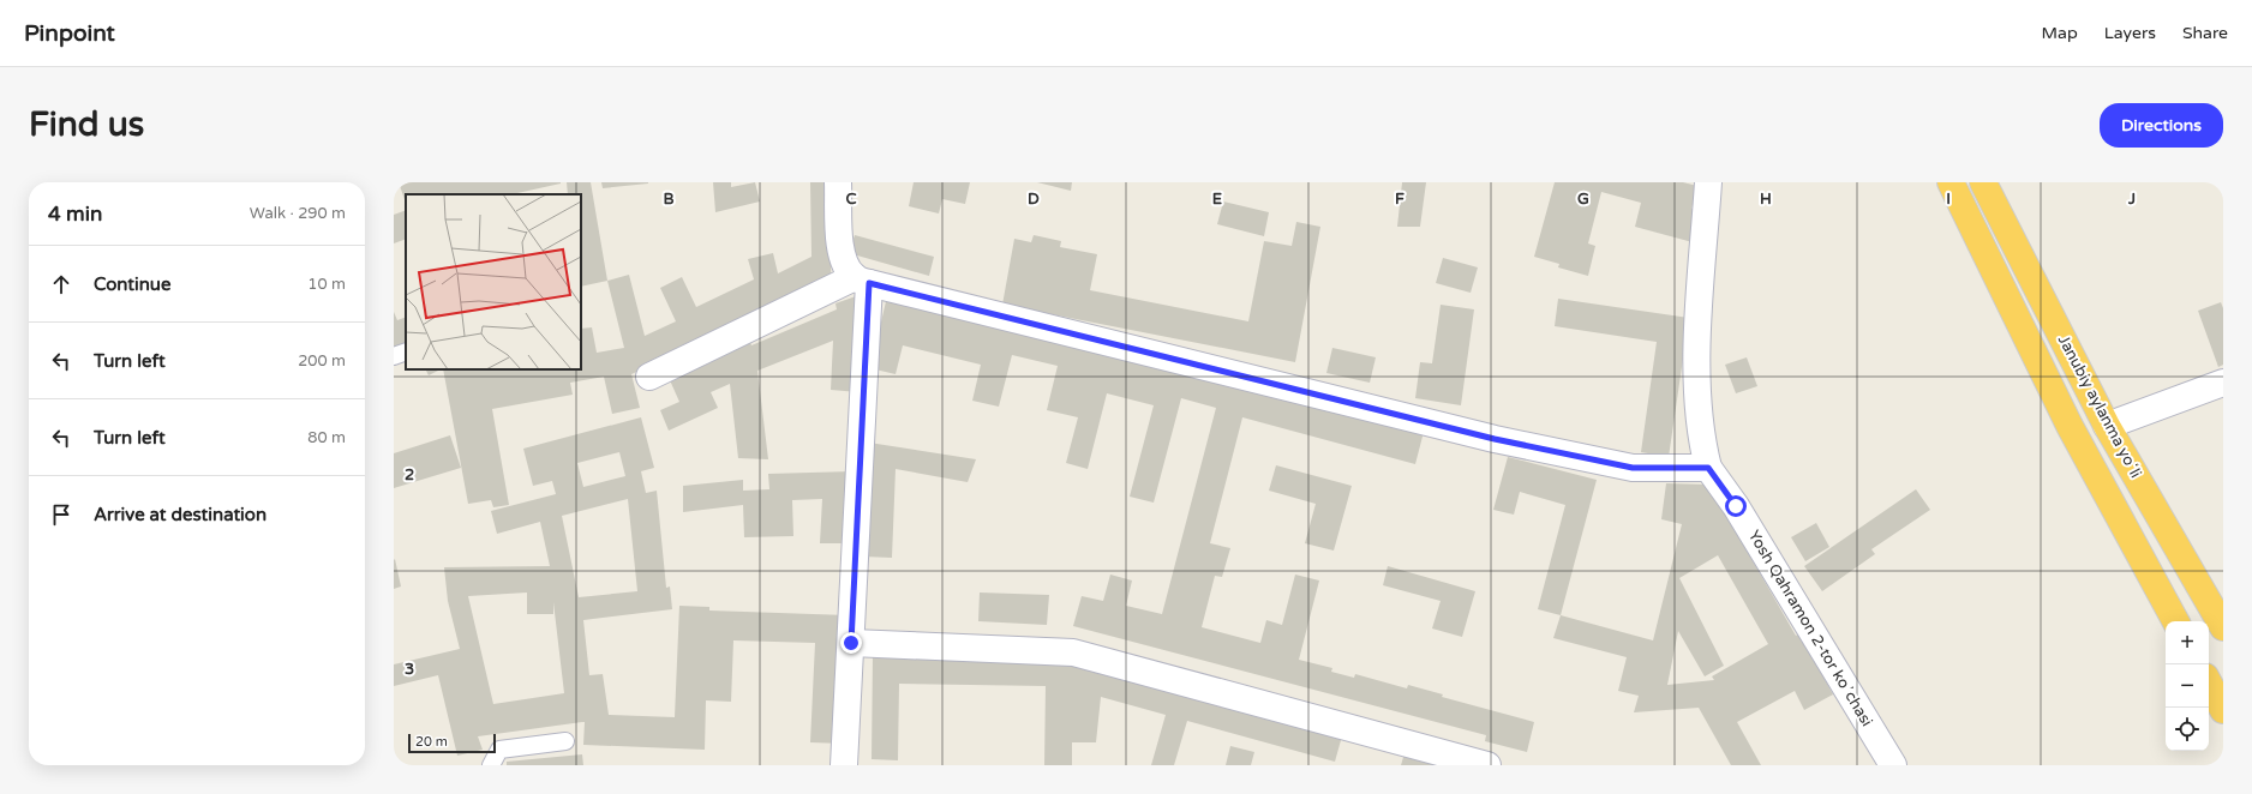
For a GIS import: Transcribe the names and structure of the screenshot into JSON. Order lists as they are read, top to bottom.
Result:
{
  "streets": {
    "highway": ["Janubiy aylanma yoʻli"],
    "street": ["Yosh Qahramon 2-tor koʼchasi"]
  },
  "scale_bar": "20 m",
  "page": {
    "header": "Pinpoint",
    "nav": ["Map", "Layers", "Share"],
    "buttons": "Directions",
    "title": "Find us",
    "heading": ["4 min", "Walk · 290 m"],
    "list": [
      ["Continue", "10 m"],
      ["Turn left", "200 m"],
      ["Turn left", "80 m"],
      "Arrive at destination"
    ],
    "map_buttons": ["+", "−"],
    "scale": "20 m"
  },
  "grid": {
    "columns": [
      "B",
      "C",
      "D",
      "E",
      "F",
      "G",
      "H",
      "I",
      "J"
    ],
    "rows": ["2", "3"]
  }
}
